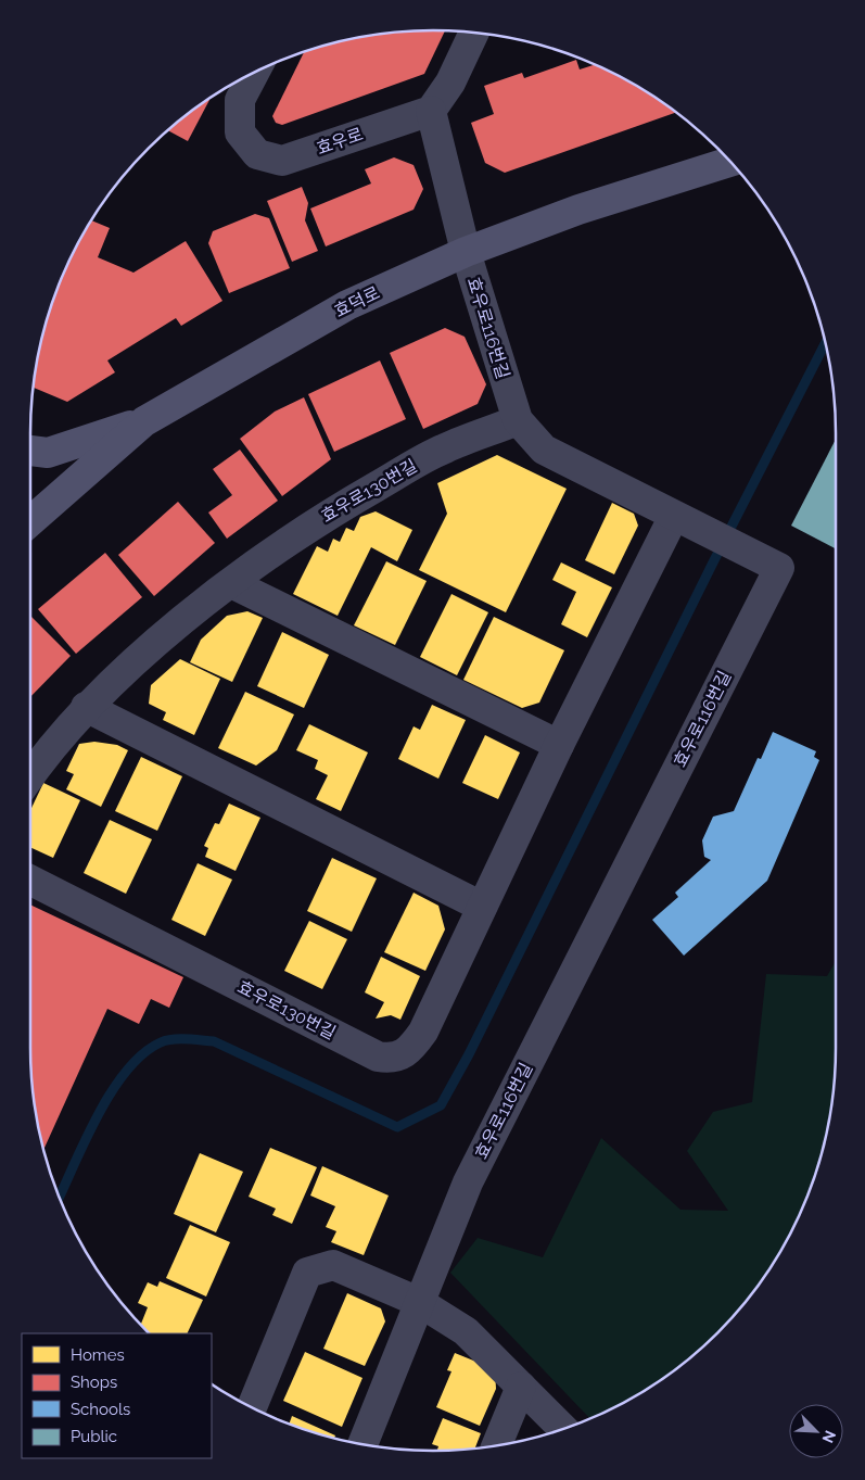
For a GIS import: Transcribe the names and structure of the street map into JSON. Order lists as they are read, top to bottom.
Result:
{
  "streets": {
    "main road": ["효덕로"],
    "street": ["효우로", "효우로116번길", "효우로130번길"]
  },
  "crossings": [
    ["효우로", "효우로116번길"],
    ["효덕로", "효우로116번길"],
    ["효우로116번길", "효우로130번길"]
  ],
  "legend": [
    "Homes",
    "Shops",
    "Schools",
    "Public"
  ],
  "north": "bottom right"
}
